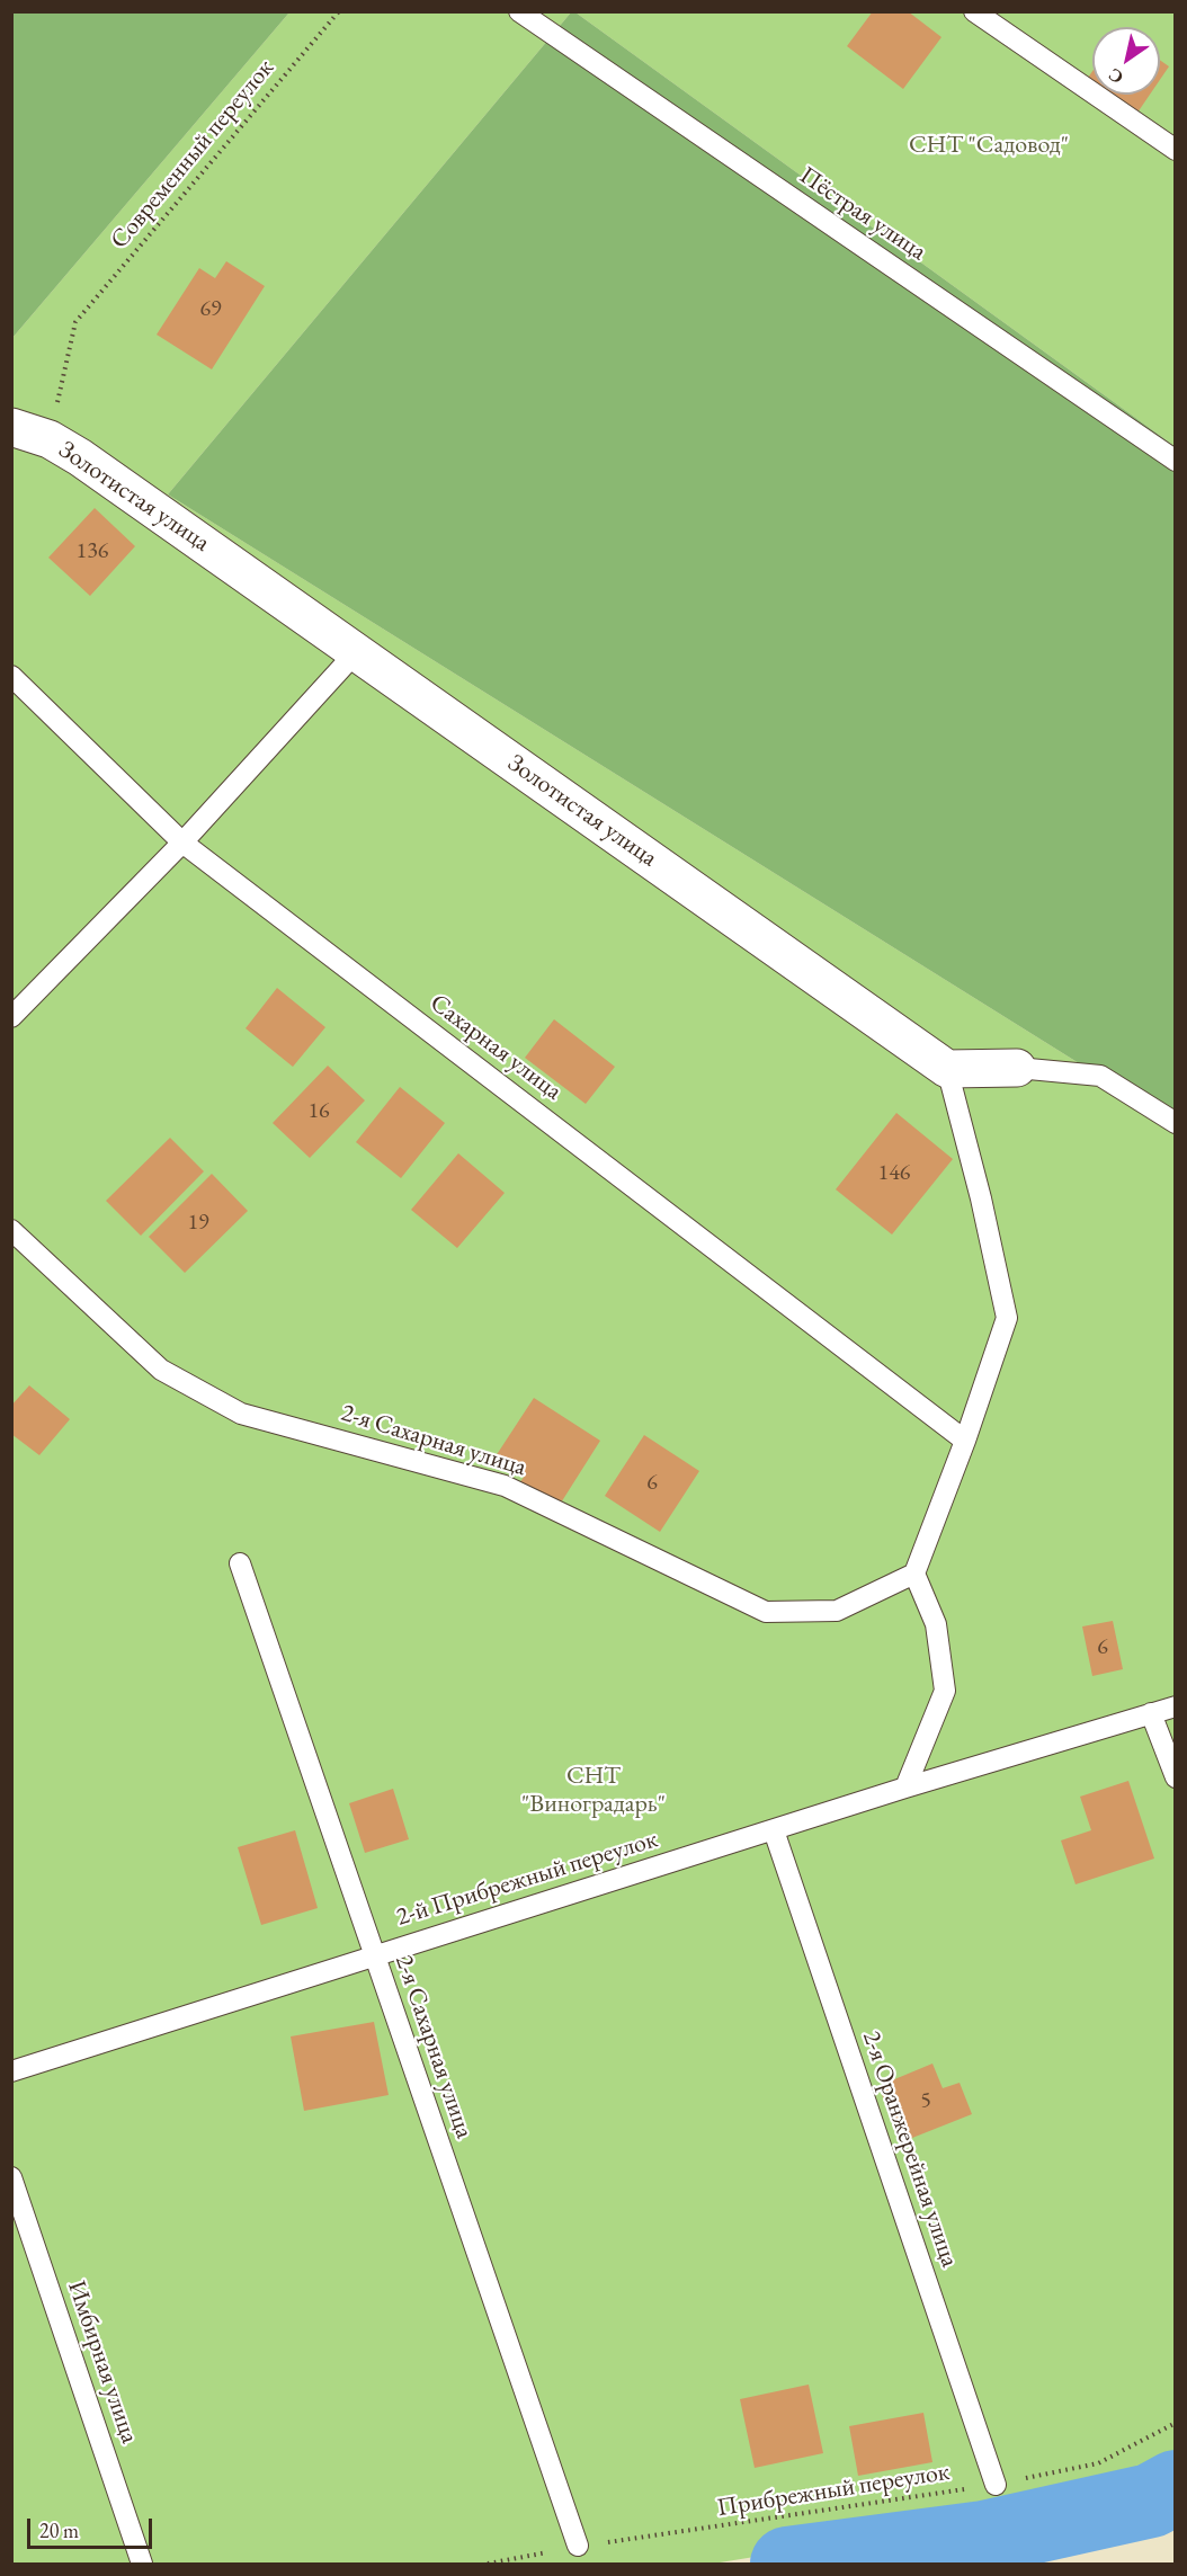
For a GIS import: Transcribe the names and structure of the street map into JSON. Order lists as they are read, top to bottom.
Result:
{
  "streets": {
    "street": ["Золотистая улица"],
    "lane": [
      "Пёстрая улица",
      "Сахарная улица",
      "2-я Сахарная улица",
      "2-й Прибрежный переулок",
      "2-я Оранжерейная улица",
      "Имбирная улица"
    ],
    "path": ["Современный переулок", "Прибрежный переулок"]
  },
  "crossings": [
    ["Современный переулок", "Золотистая улица"],
    ["2-я Сахарная улица", "2-й Прибрежный переулок"],
    ["2-я Сахарная улица", "Прибрежный переулок"],
    ["2-й Прибрежный переулок", "2-я Оранжерейная улица"],
    ["2-я Оранжерейная улица", "Прибрежный переулок"]
  ],
  "parks": ["СНТ \"Садовод\"", "СНТ \"Виноградарь\""],
  "house_numbers": [
    "69",
    "136",
    "16",
    "146",
    "19",
    "6",
    "6",
    "5"
  ],
  "scale_bar": "20 m",
  "north": "bottom left"
}
